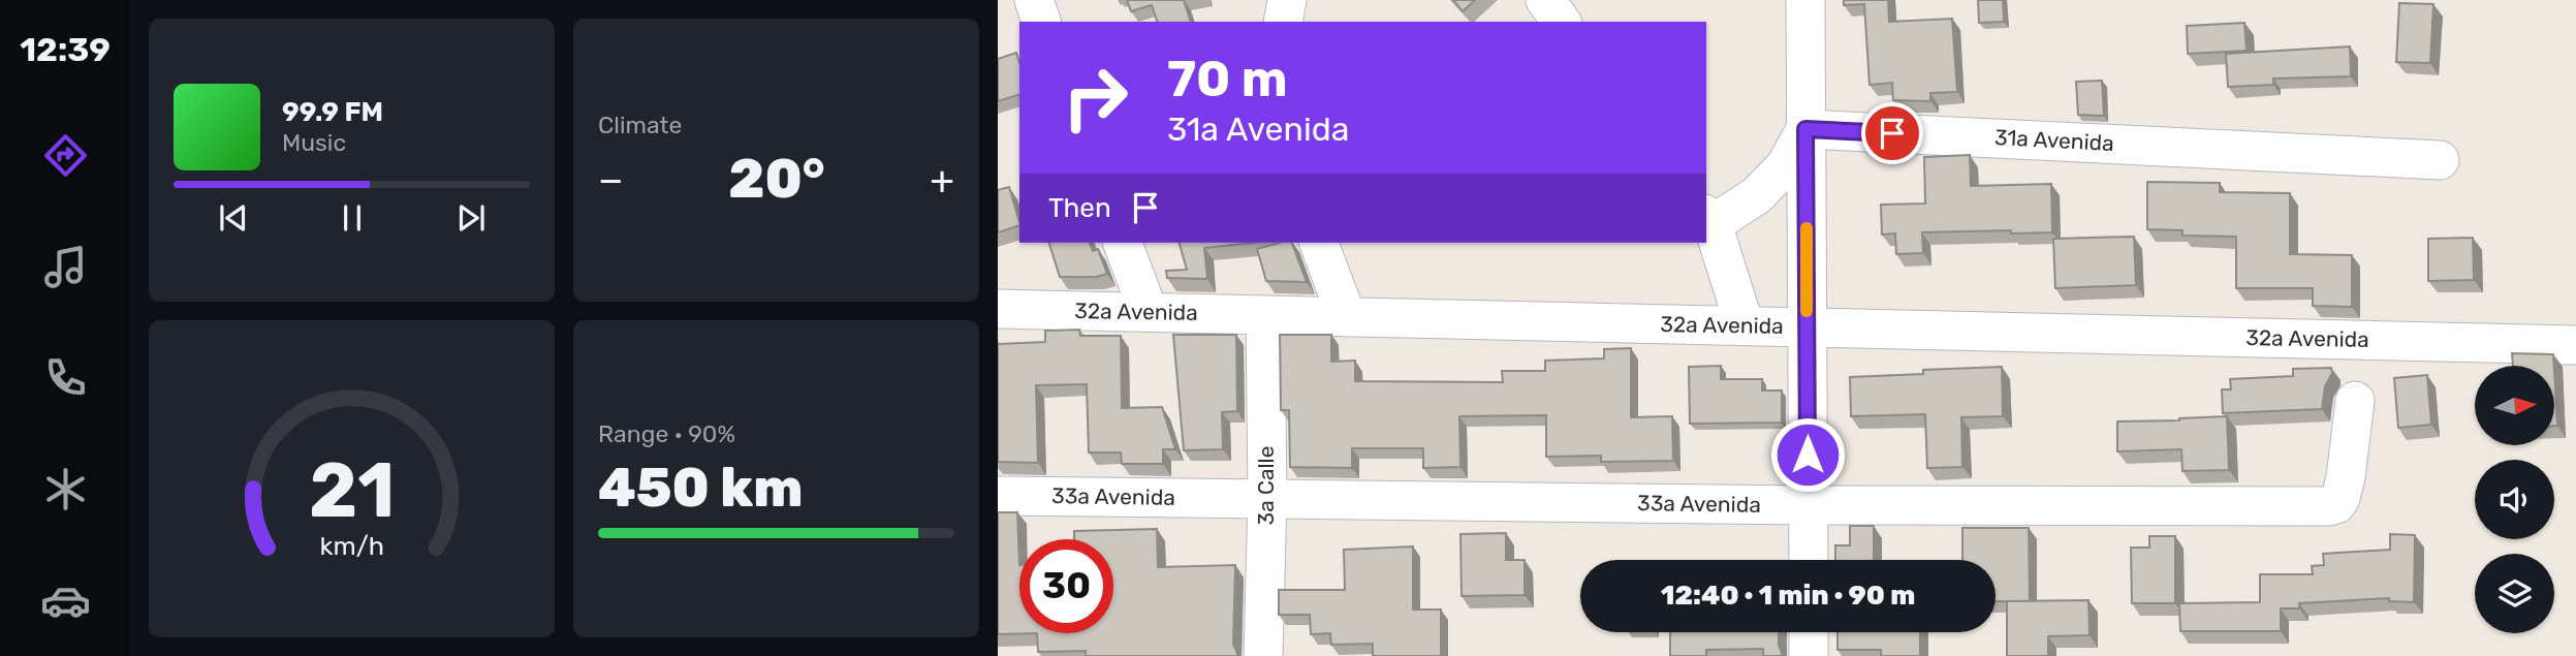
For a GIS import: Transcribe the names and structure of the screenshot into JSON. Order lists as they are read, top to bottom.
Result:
{
  "streets": {
    "street": [
      "31a Avenida",
      "32a Avenida",
      "3a Calle",
      "33a Avenida"
    ]
  },
  "crossings": [
    ["32a Avenida", "3a Calle"],
    ["3a Calle", "33a Avenida"]
  ],
  "north": "right",
  "page": {
    "tabs": "12:39",
    "tile": [
      "Climate",
      ["Range · 90%", "450 km"]
    ],
    "turn": ["70 m", "31a Avenida"],
    "song": ["99.9 FM", "Music"],
    "heat": ["−", "20°", "+"],
    "then": "Then",
    "limit": "30",
    "trip": "12:40 · 1 min · 90 m",
    "gauge": ["21", "km/h"]
  }
}
